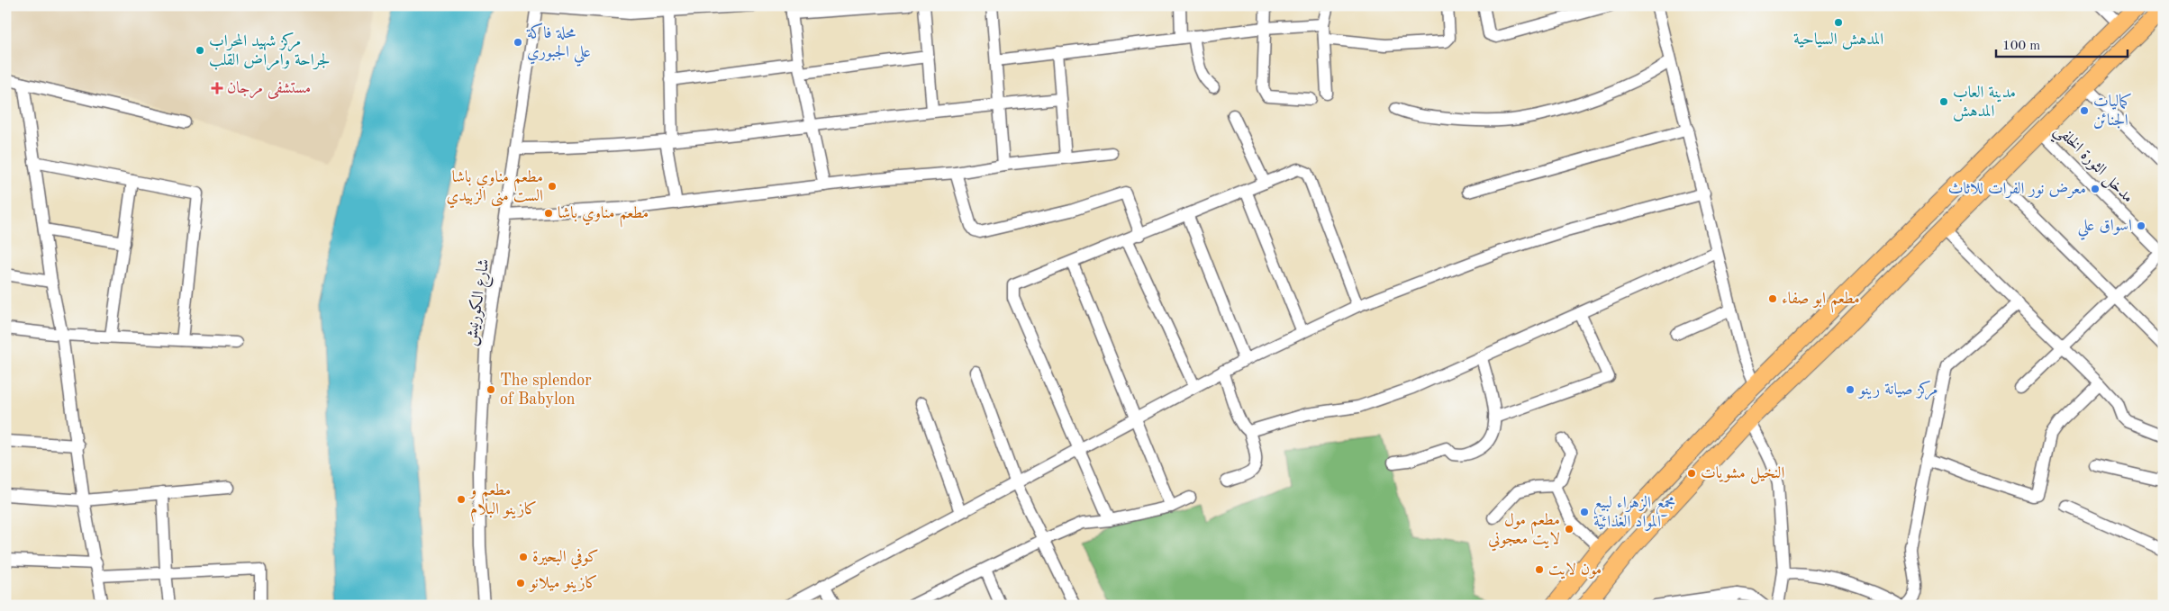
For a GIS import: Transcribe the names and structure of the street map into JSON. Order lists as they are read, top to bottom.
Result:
{
  "streets": {
    "street": ["مدخل الثورة الخلفي", "شارع الكورنيش"]
  },
  "places": {
    "other": [
      "المدهش السياحية",
      "محلة فاكة علي الجبوري",
      "مركز شهيد المحراب لجراحة وامراض القلب",
      "مدينة العاب المدهش",
      "كماليات الجنائن",
      "مطعم مناوي باشا الست منى الزبيدي",
      "معرض نور الفرات للاثاث",
      "مطعم مناوي باشا",
      "اسواق علي",
      "مطعم ابو صفاء",
      "The splendor of Babylon",
      "مركز صيانة رينو",
      "النخيل مشويات",
      "مطعم و كازينو البلام",
      "مجمع الزهراء لبيع المواد الغذائية",
      "مطعم مول لايت معجوني",
      "كوفي البحيرة",
      "مون لايت",
      "كازينو ميلانو"
    ],
    "health": ["مستشفى مرجان"]
  },
  "scale_bar": "100 m"
}
